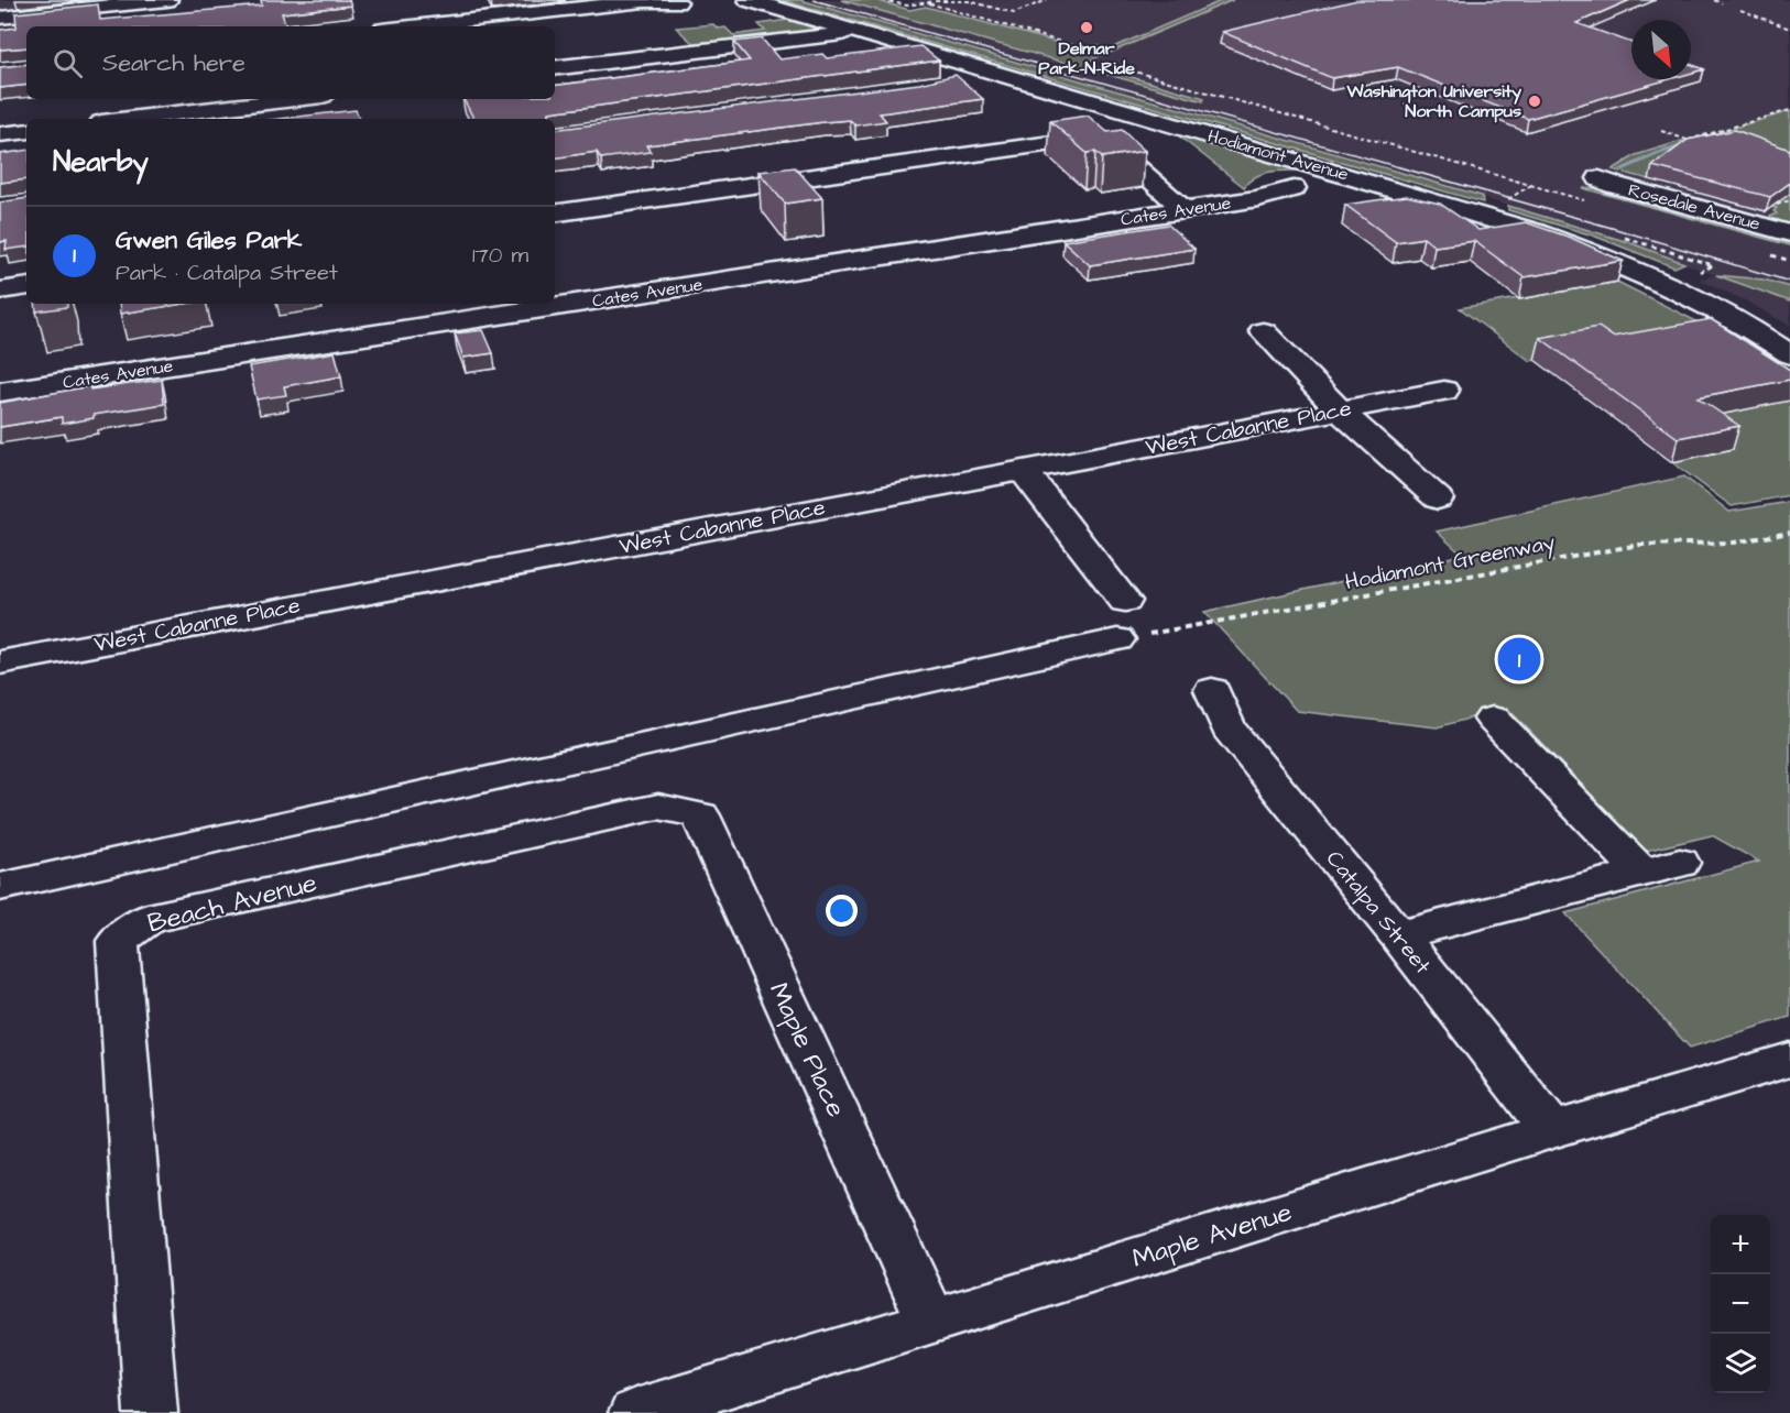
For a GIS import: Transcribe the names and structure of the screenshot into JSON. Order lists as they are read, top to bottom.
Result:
{
  "streets": {
    "street": [
      "Hodiamont Avenue",
      "Rosedale Avenue",
      "Cates Avenue",
      "West Cabanne Place",
      "Beach Avenue",
      "Catalpa Street",
      "Maple Place",
      "Maple Avenue"
    ],
    "path": ["Hodiamont Greenway"]
  },
  "crossings": [
    ["Beach Avenue", "Maple Place"],
    ["Catalpa Street", "Maple Avenue"],
    ["Maple Place", "Maple Avenue"]
  ],
  "places": ["Delmar Park-N-Ride", "Washington University North Campus"],
  "north": "bottom right",
  "page": {
    "search": "Search here",
    "heading": "Nearby",
    "list": [
      {
        "mark": "1",
        "name": "Gwen Giles Park",
        "note": "Park · Catalpa Street",
        "value": "170 m"
      }
    ],
    "pins": "1",
    "map_buttons": ["+", "−"]
  }
}
